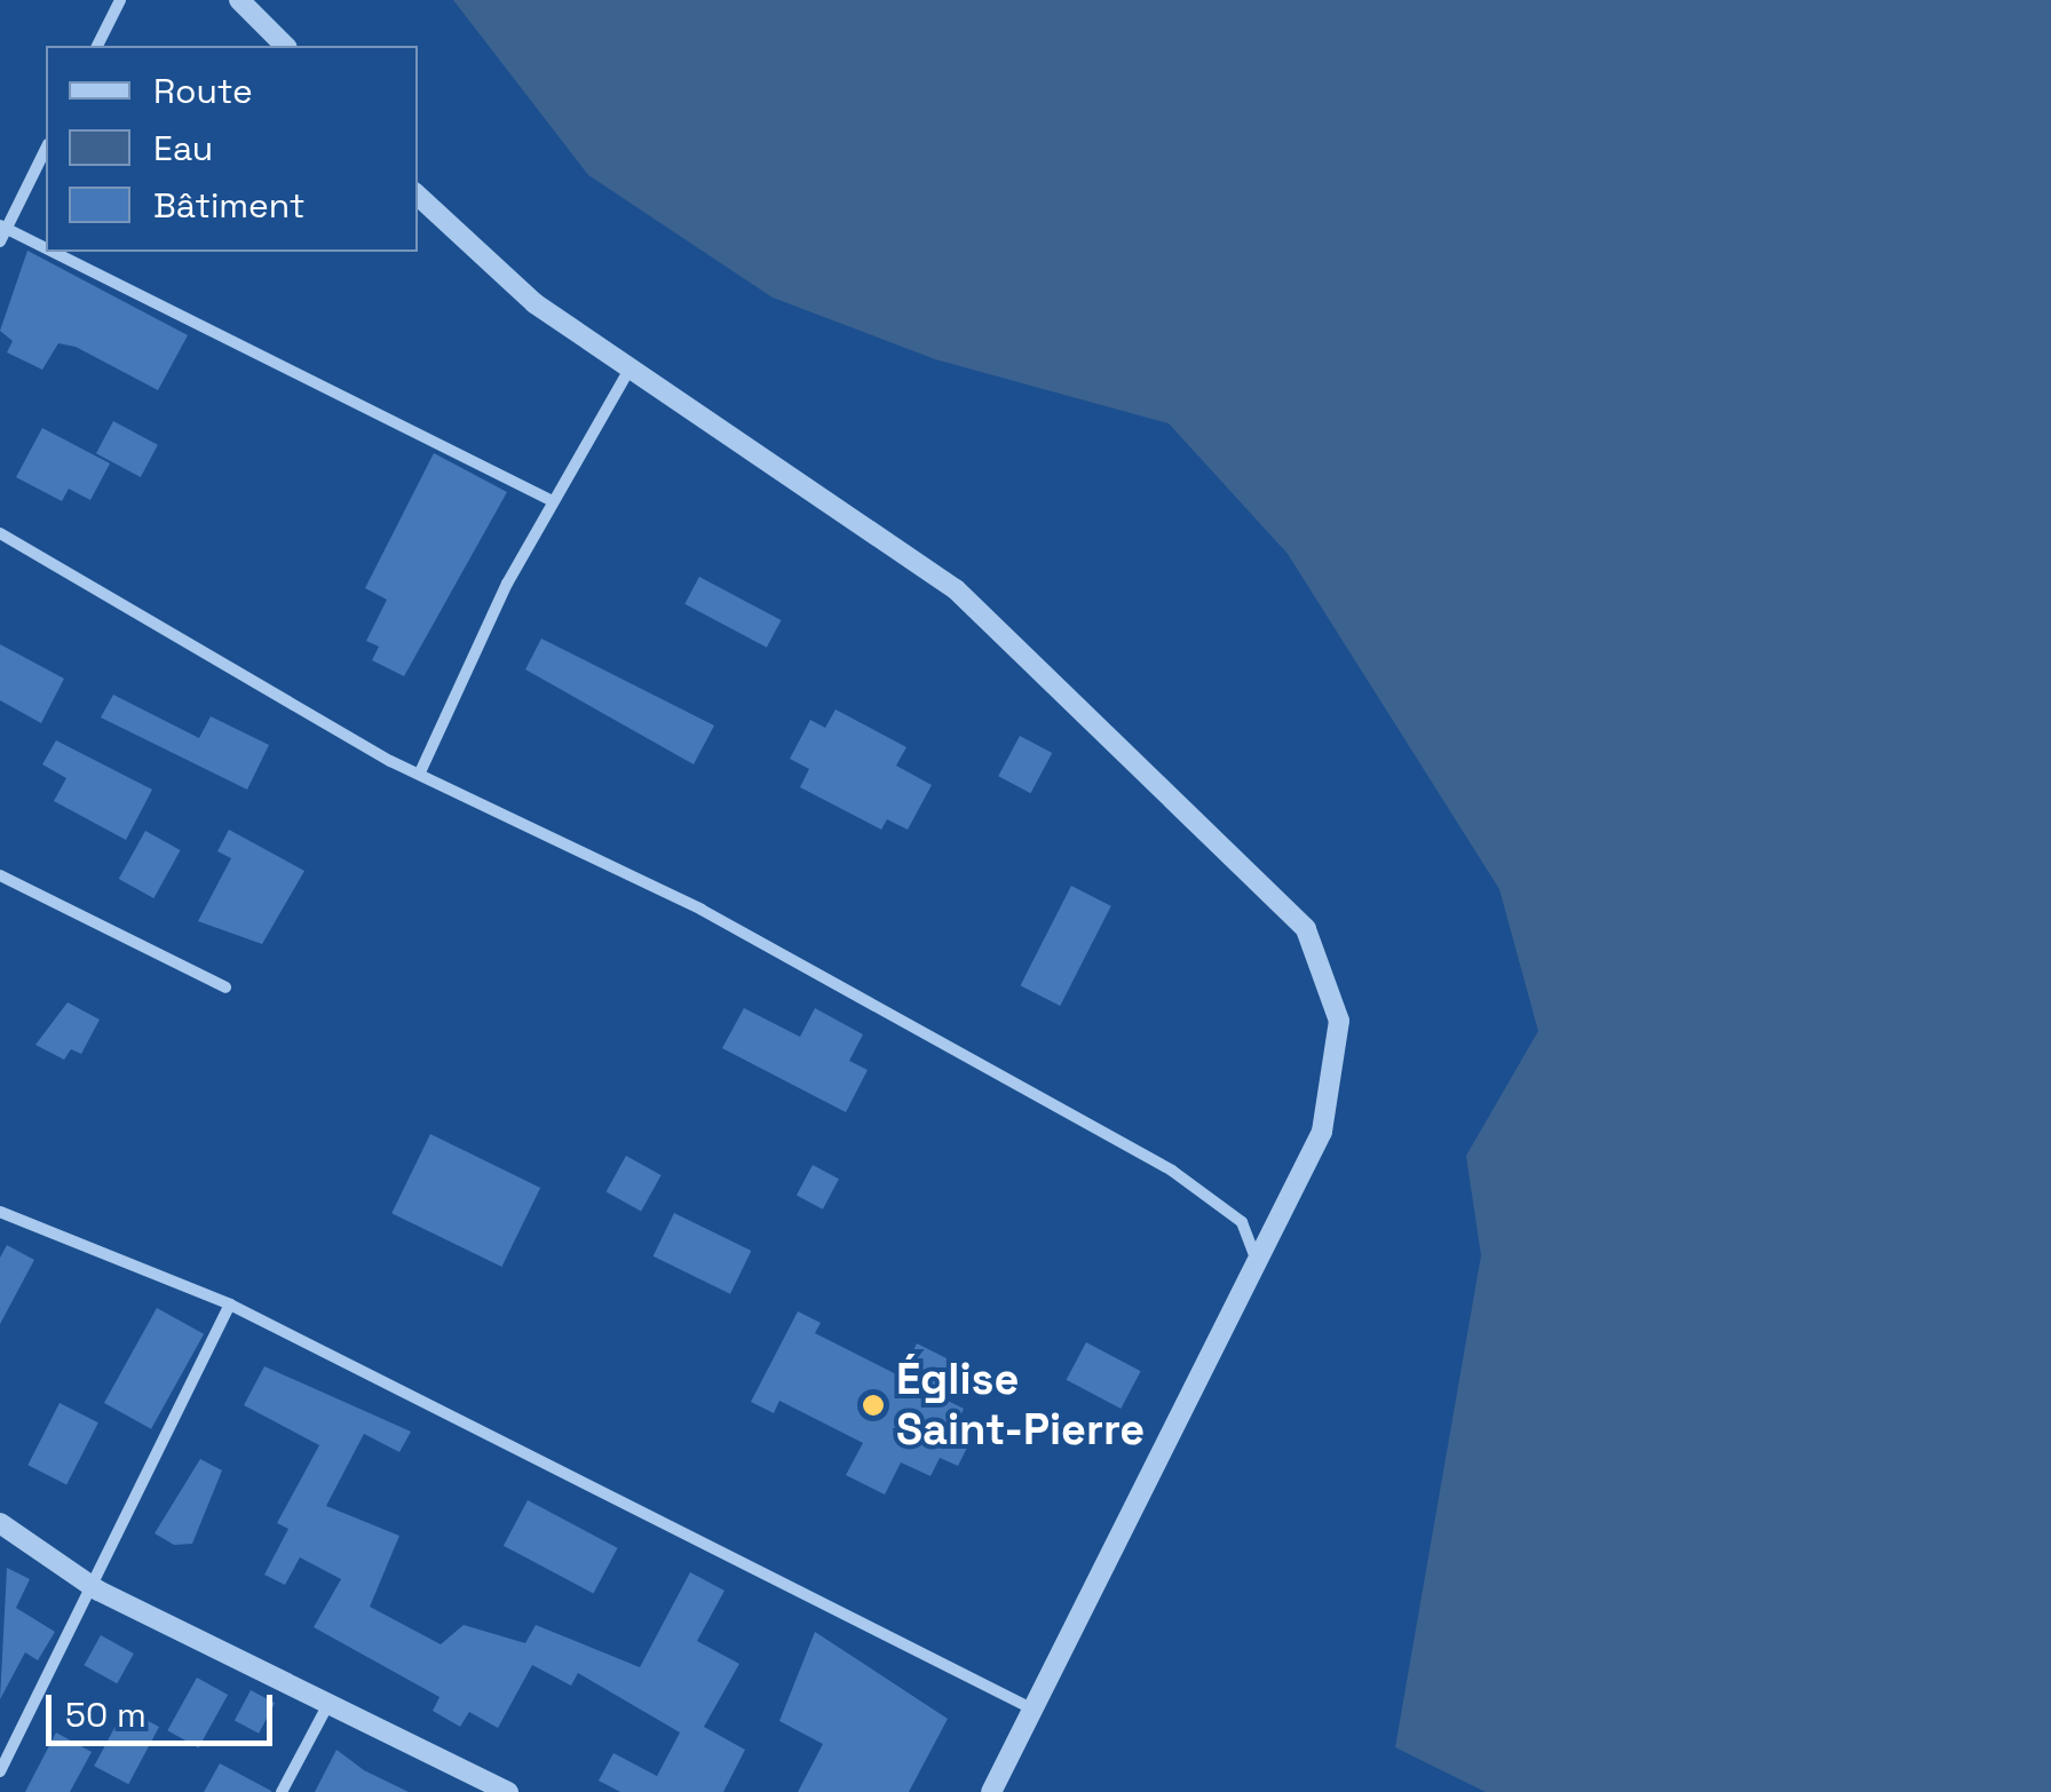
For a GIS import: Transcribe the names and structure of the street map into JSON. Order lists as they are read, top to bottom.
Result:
{
  "places": ["Église Saint-Pierre"],
  "legend": ["Route", "Eau", "Bâtiment"],
  "scale_bar": "50 m"
}
